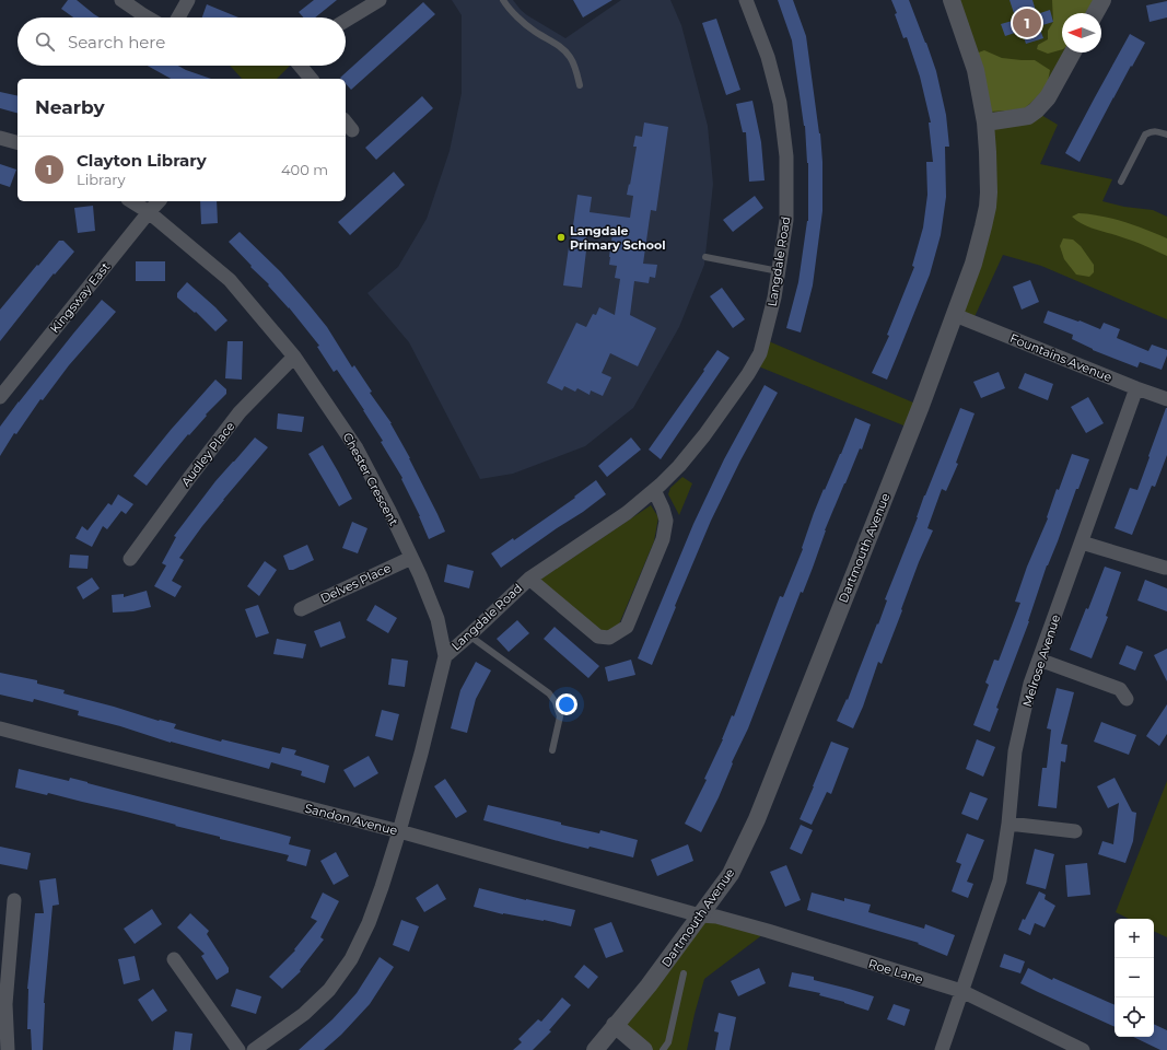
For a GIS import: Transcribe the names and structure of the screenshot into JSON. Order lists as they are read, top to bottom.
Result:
{
  "streets": {
    "street": [
      "Langdale Road",
      "Kingsway East",
      "Fountains Avenue",
      "Audley Place",
      "Chester Crescent",
      "Dartmouth Avenue",
      "Delves Place",
      "Melrose Avenue",
      "Sandon Avenue",
      "Roe Lane"
    ]
  },
  "crossings": [
    ["Langdale Road", "Chester Crescent"],
    ["Kingsway East", "Chester Crescent"],
    ["Fountains Avenue", "Dartmouth Avenue"],
    ["Fountains Avenue", "Melrose Avenue"],
    ["Audley Place", "Chester Crescent"],
    ["Chester Crescent", "Delves Place"],
    ["Chester Crescent", "Sandon Avenue"],
    ["Dartmouth Avenue", "Sandon Avenue"],
    ["Dartmouth Avenue", "Roe Lane"],
    ["Melrose Avenue", "Roe Lane"],
    ["Sandon Avenue", "Roe Lane"]
  ],
  "places": ["Langdale Primary School"],
  "north": "left",
  "page": {
    "pins": "1",
    "search": "Search here",
    "heading": "Nearby",
    "list": [
      {
        "mark": "1",
        "name": "Clayton Library",
        "note": "Library",
        "value": "400 m"
      }
    ],
    "map_buttons": ["+", "−"]
  }
}
